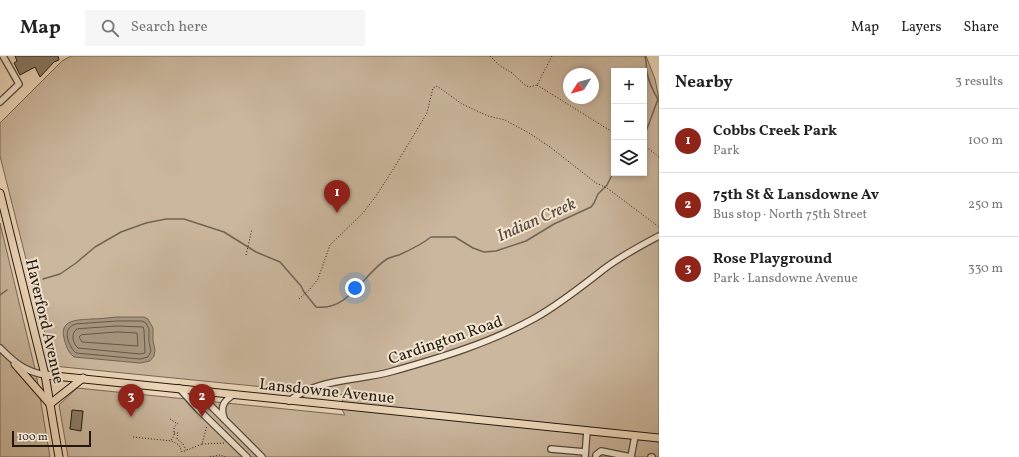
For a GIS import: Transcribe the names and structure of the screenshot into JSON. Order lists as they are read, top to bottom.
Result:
{
  "streets": {
    "main road": ["Haverford Avenue", "Lansdowne Avenue"],
    "street": ["Cardington Road"]
  },
  "crossings": [
    ["Haverford Avenue", "Lansdowne Avenue"],
    ["Cardington Road", "Lansdowne Avenue"]
  ],
  "water": ["Indian Creek"],
  "scale_bar": "100 m",
  "north": "bottom left",
  "page": {
    "header": "Map",
    "search": "Search here",
    "nav": ["Map", "Layers", "Share"],
    "heading": ["Nearby", "3 results"],
    "map_buttons": ["+", "−"],
    "list": [
      {
        "mark": "1",
        "name": "Cobbs Creek Park",
        "note": "Park",
        "value": "100 m"
      },
      {
        "mark": "2",
        "name": "75th St & Lansdowne Av",
        "note": "Bus stop · North 75th Street",
        "value": "250 m"
      },
      {
        "mark": "3",
        "name": "Rose Playground",
        "note": "Park · Lansdowne Avenue",
        "value": "330 m"
      }
    ],
    "pins": ["1", "2", "3"],
    "scale": "100 m"
  }
}
